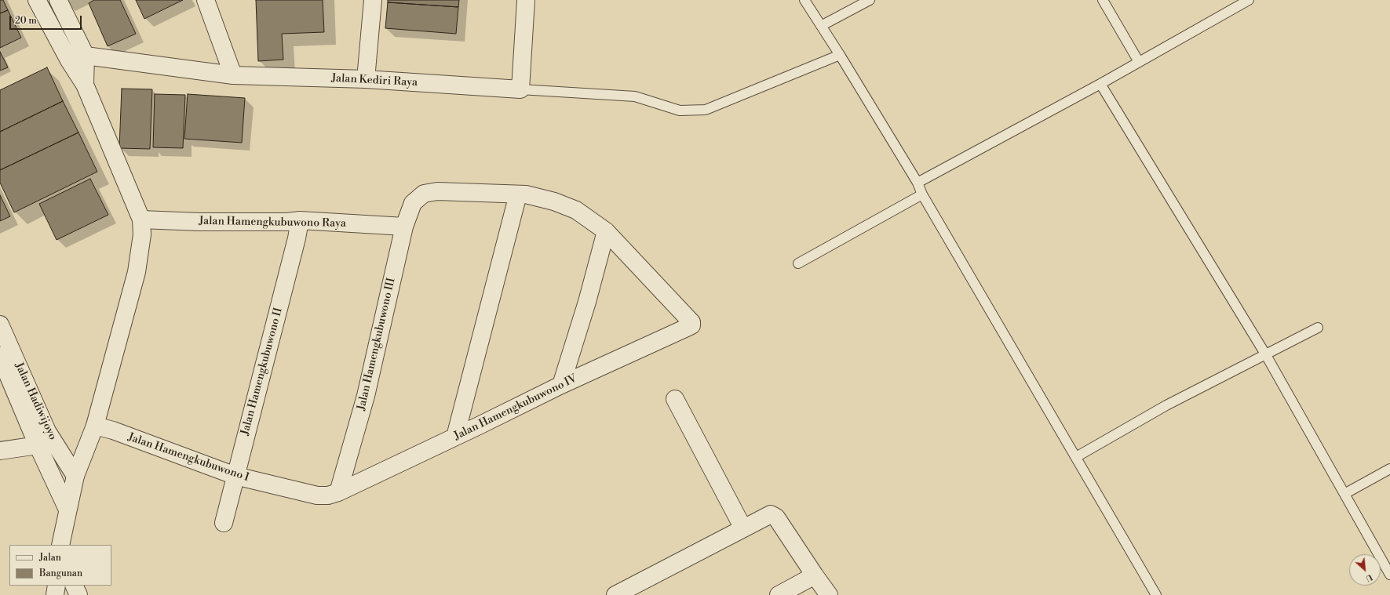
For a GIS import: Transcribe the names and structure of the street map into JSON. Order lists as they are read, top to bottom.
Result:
{
  "streets": {
    "street": [
      "Jalan Kediri Raya",
      "Jalan Hamengkubuwono Raya",
      "Jalan Hamengkubuwono III",
      "Jalan Hamengkubuwono II",
      "Jalan Hadiwijoyo",
      "Jalan Hamengkubuwono IV",
      "Jalan Hamengkubuwono I"
    ]
  },
  "crossings": [
    ["Jalan Hamengkubuwono Raya", "Jalan Hamengkubuwono III"],
    ["Jalan Hamengkubuwono Raya", "Jalan Hamengkubuwono II"],
    ["Jalan Hamengkubuwono III", "Jalan Hamengkubuwono IV"],
    ["Jalan Hamengkubuwono III", "Jalan Hamengkubuwono I"],
    ["Jalan Hamengkubuwono II", "Jalan Hamengkubuwono I"],
    ["Jalan Hamengkubuwono IV", "Jalan Hamengkubuwono I"]
  ],
  "legend": ["Jalan", "Bangunan"],
  "scale_bar": "20 m",
  "north": "bottom right"
}
